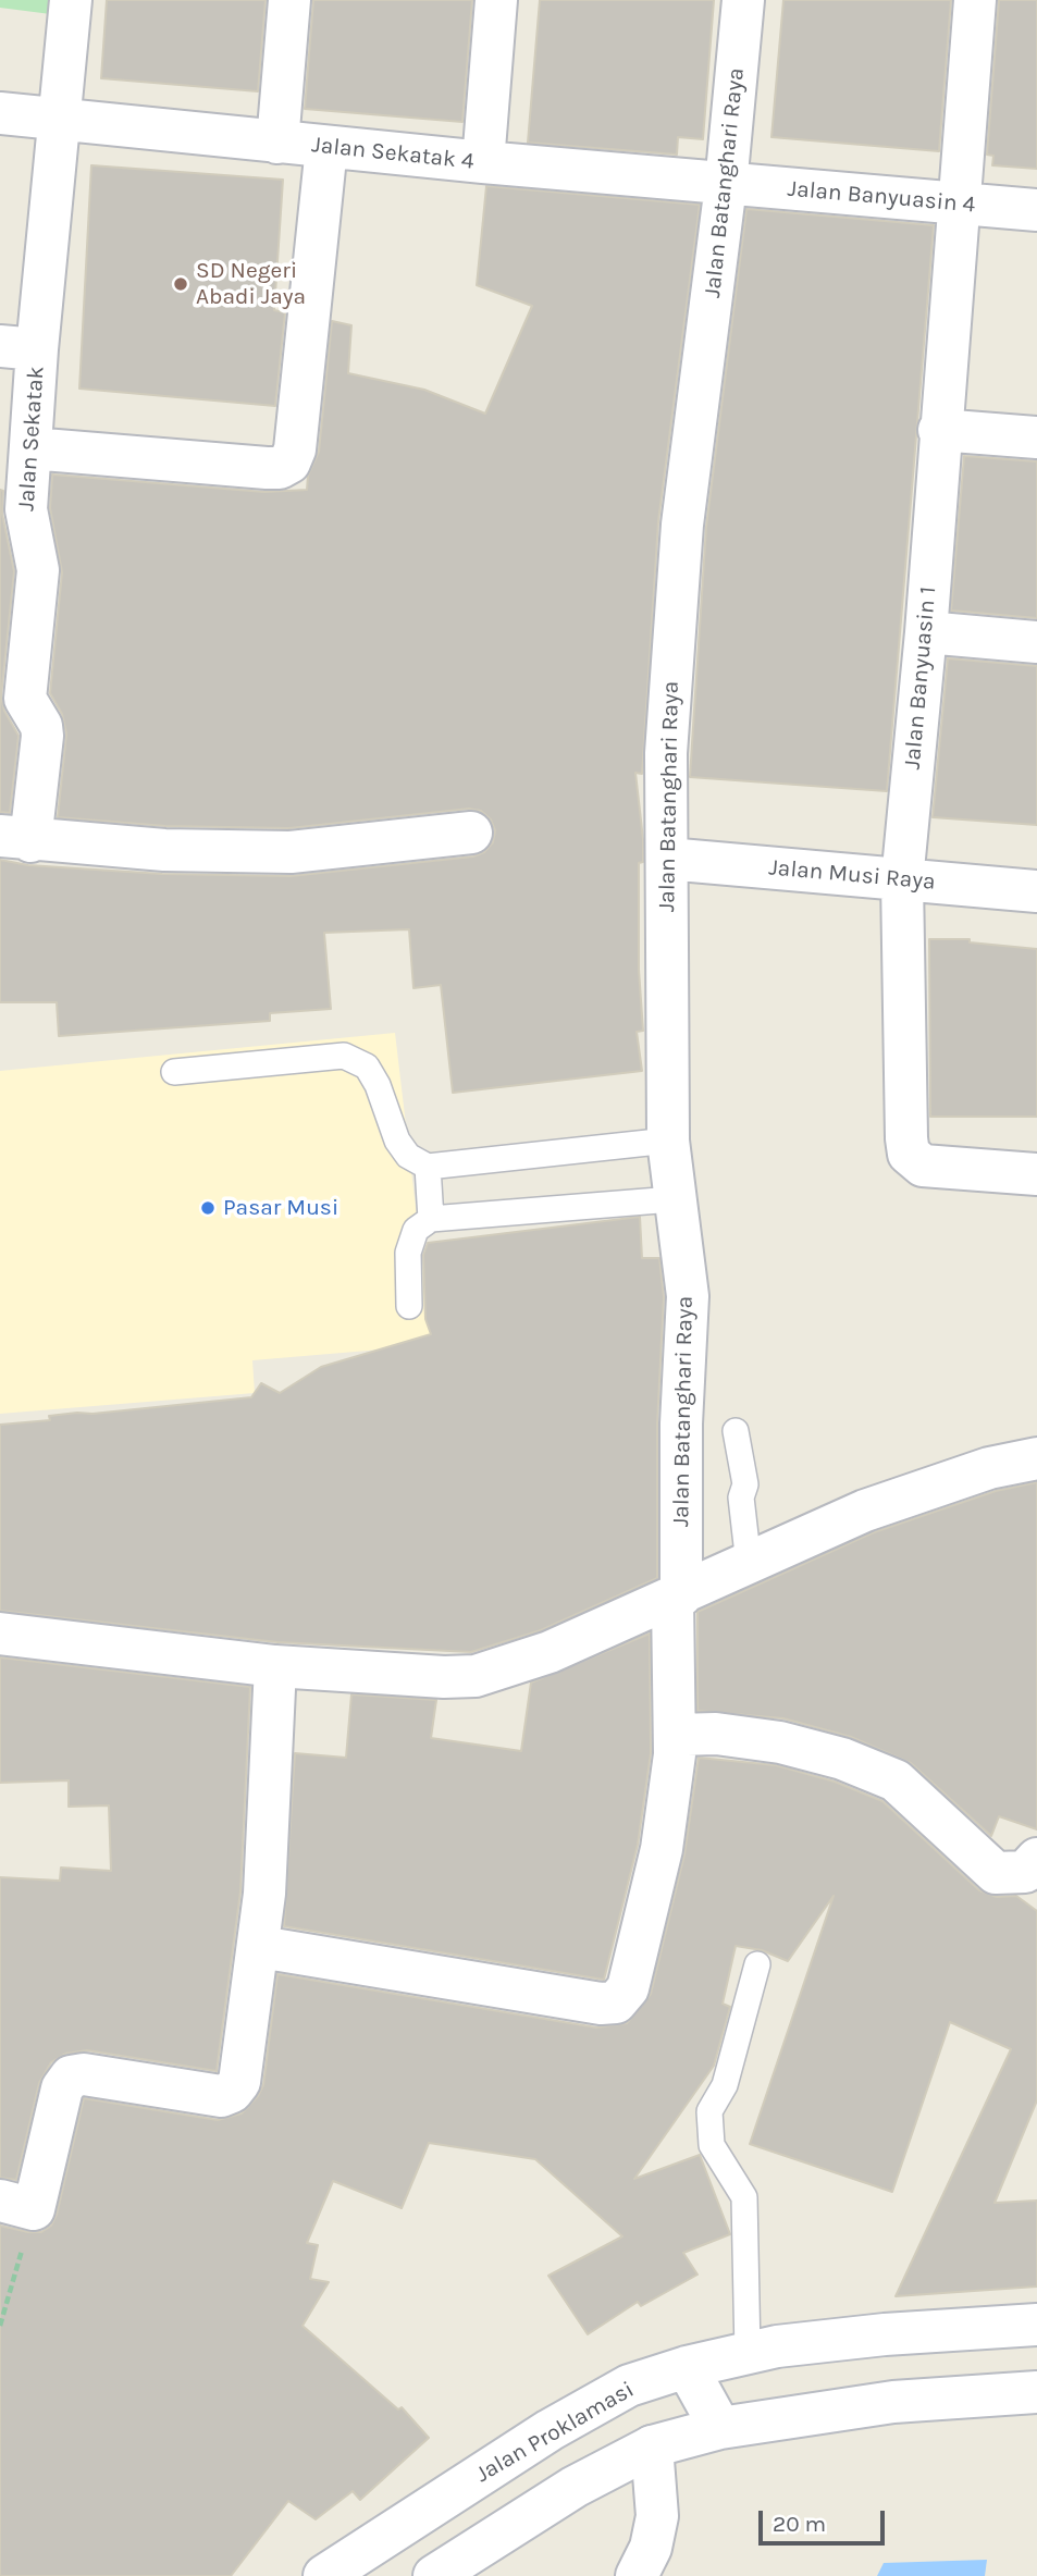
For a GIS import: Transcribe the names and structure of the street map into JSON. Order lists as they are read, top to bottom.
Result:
{
  "streets": {
    "street": [
      "Jalan Sekatak 4",
      "Jalan Batanghari Raya",
      "Jalan Banyuasin 4",
      "Jalan Sekatak",
      "Jalan Banyuasin 1",
      "Jalan Musi Raya",
      "Jalan Proklamasi"
    ]
  },
  "crossings": [
    ["Jalan Sekatak 4", "Jalan Batanghari Raya"],
    ["Jalan Sekatak 4", "Jalan Banyuasin 4"],
    ["Jalan Sekatak 4", "Jalan Sekatak"],
    ["Jalan Batanghari Raya", "Jalan Banyuasin 4"],
    ["Jalan Batanghari Raya", "Jalan Musi Raya"],
    ["Jalan Banyuasin 4", "Jalan Banyuasin 1"],
    ["Jalan Banyuasin 1", "Jalan Musi Raya"]
  ],
  "places": ["SD Negeri Abadi Jaya", "Pasar Musi"],
  "scale_bar": "20 m"
}
